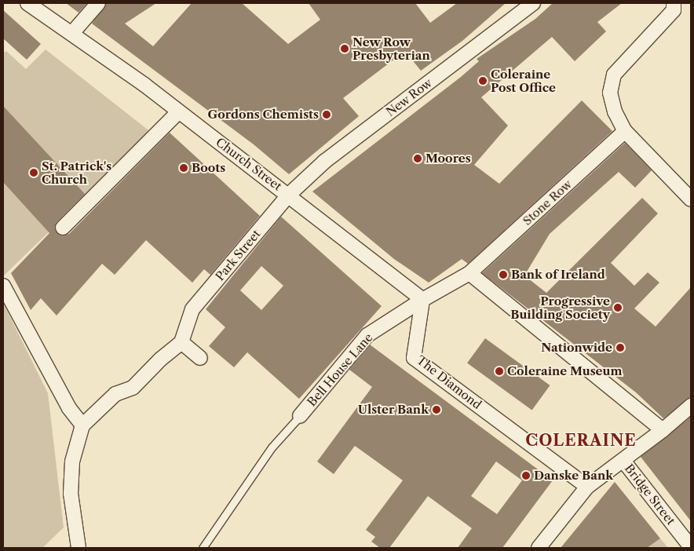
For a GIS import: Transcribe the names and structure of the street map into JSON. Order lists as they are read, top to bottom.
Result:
{
  "streets": {
    "street": [
      "New Row",
      "Church Street",
      "Stone Row",
      "Park Street",
      "Bell House Lane",
      "The Diamond",
      "Bridge Street"
    ]
  },
  "crossings": [
    ["New Row", "Church Street"],
    ["New Row", "Park Street"],
    ["Church Street", "Park Street"],
    ["Church Street", "Bell House Lane"],
    ["Church Street", "The Diamond"],
    ["Bell House Lane", "The Diamond"]
  ],
  "districts": ["COLERAINE"],
  "places": [
    "New Row Presbyterian",
    "Coleraine Post Office",
    "Gordons Chemists",
    "Moores",
    "Boots",
    "St. Patrick's Church",
    "Bank of Ireland",
    "Progressive Building Society",
    "Nationwide",
    "Coleraine Museum",
    "Ulster Bank",
    "Danske Bank"
  ]
}
